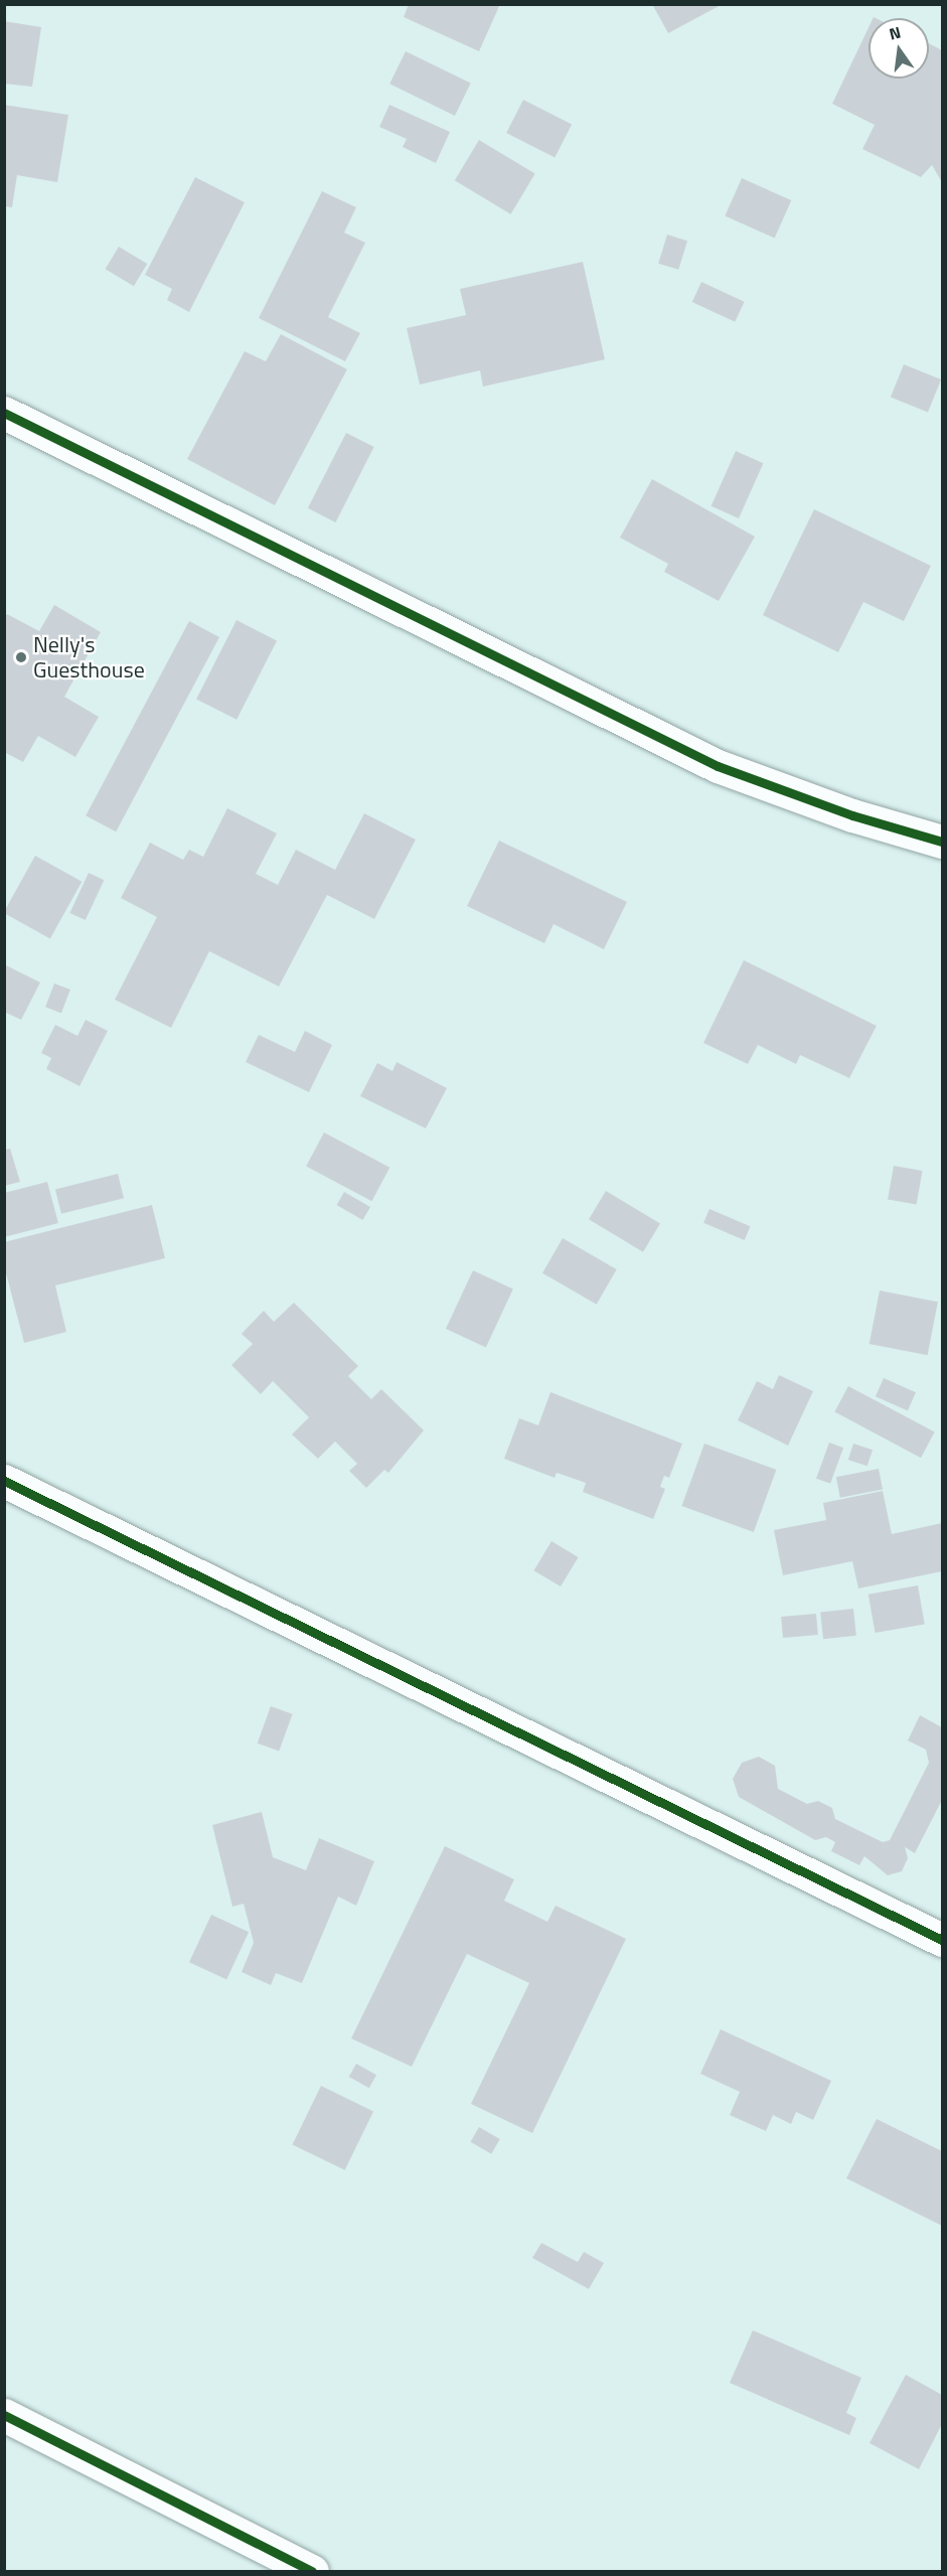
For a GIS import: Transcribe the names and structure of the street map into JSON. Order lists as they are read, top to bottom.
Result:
{
  "places": ["Nelly's Guesthouse"],
  "north": "top"
}
